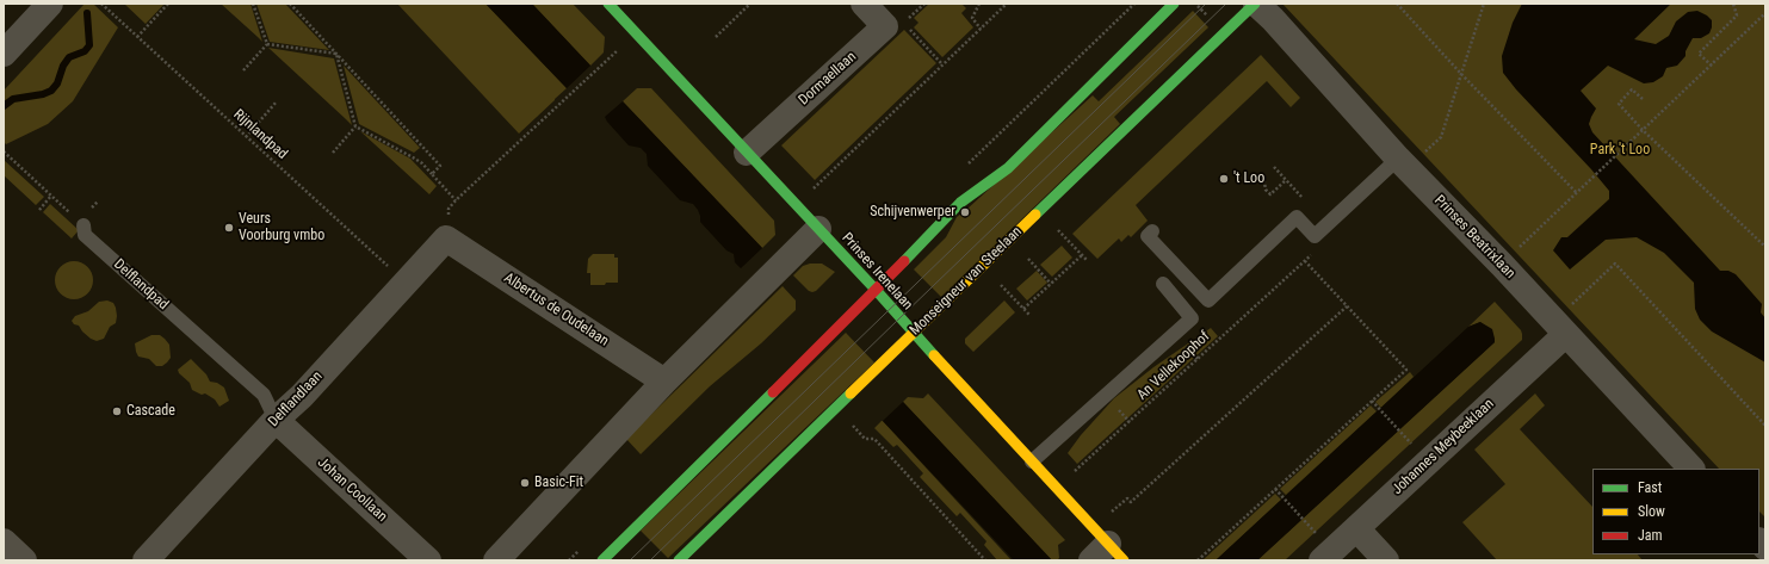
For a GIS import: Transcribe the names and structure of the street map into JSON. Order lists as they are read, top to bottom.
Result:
{
  "streets": {
    "main road": ["Prinses Irenelaan", "Monseigneur van Steelaan"],
    "street": [
      "Dormaellaan",
      "Prinses Beatrixlaan",
      "Albertus de Oudelaan",
      "Delflandlaan",
      "Johannes Meybeeklaan",
      "Johan Coollaan"
    ],
    "lane": ["Delflandpad"],
    "path": ["Rijnlandpad", "An Vellekoophof"]
  },
  "crossings": [
    ["Dormaellaan", "Prinses Irenelaan"],
    ["Rijnlandpad", "Delflandlaan"],
    ["Prinses Beatrixlaan", "Monseigneur van Steelaan"],
    ["Prinses Beatrixlaan", "Johannes Meybeeklaan"],
    ["Prinses Irenelaan", "Monseigneur van Steelaan"],
    ["Prinses Irenelaan", "An Vellekoophof"],
    ["Delflandpad", "Delflandlaan"],
    ["Delflandpad", "Johan Coollaan"],
    ["Albertus de Oudelaan", "Delflandlaan"],
    ["Delflandlaan", "Johan Coollaan"]
  ],
  "parks": ["Park 't Loo"],
  "places": [
    "'t Loo",
    "Schijvenwerper",
    "Veurs Voorburg vmbo",
    "Cascade",
    "Basic-Fit"
  ],
  "legend": ["Fast", "Slow", "Jam"]
}
